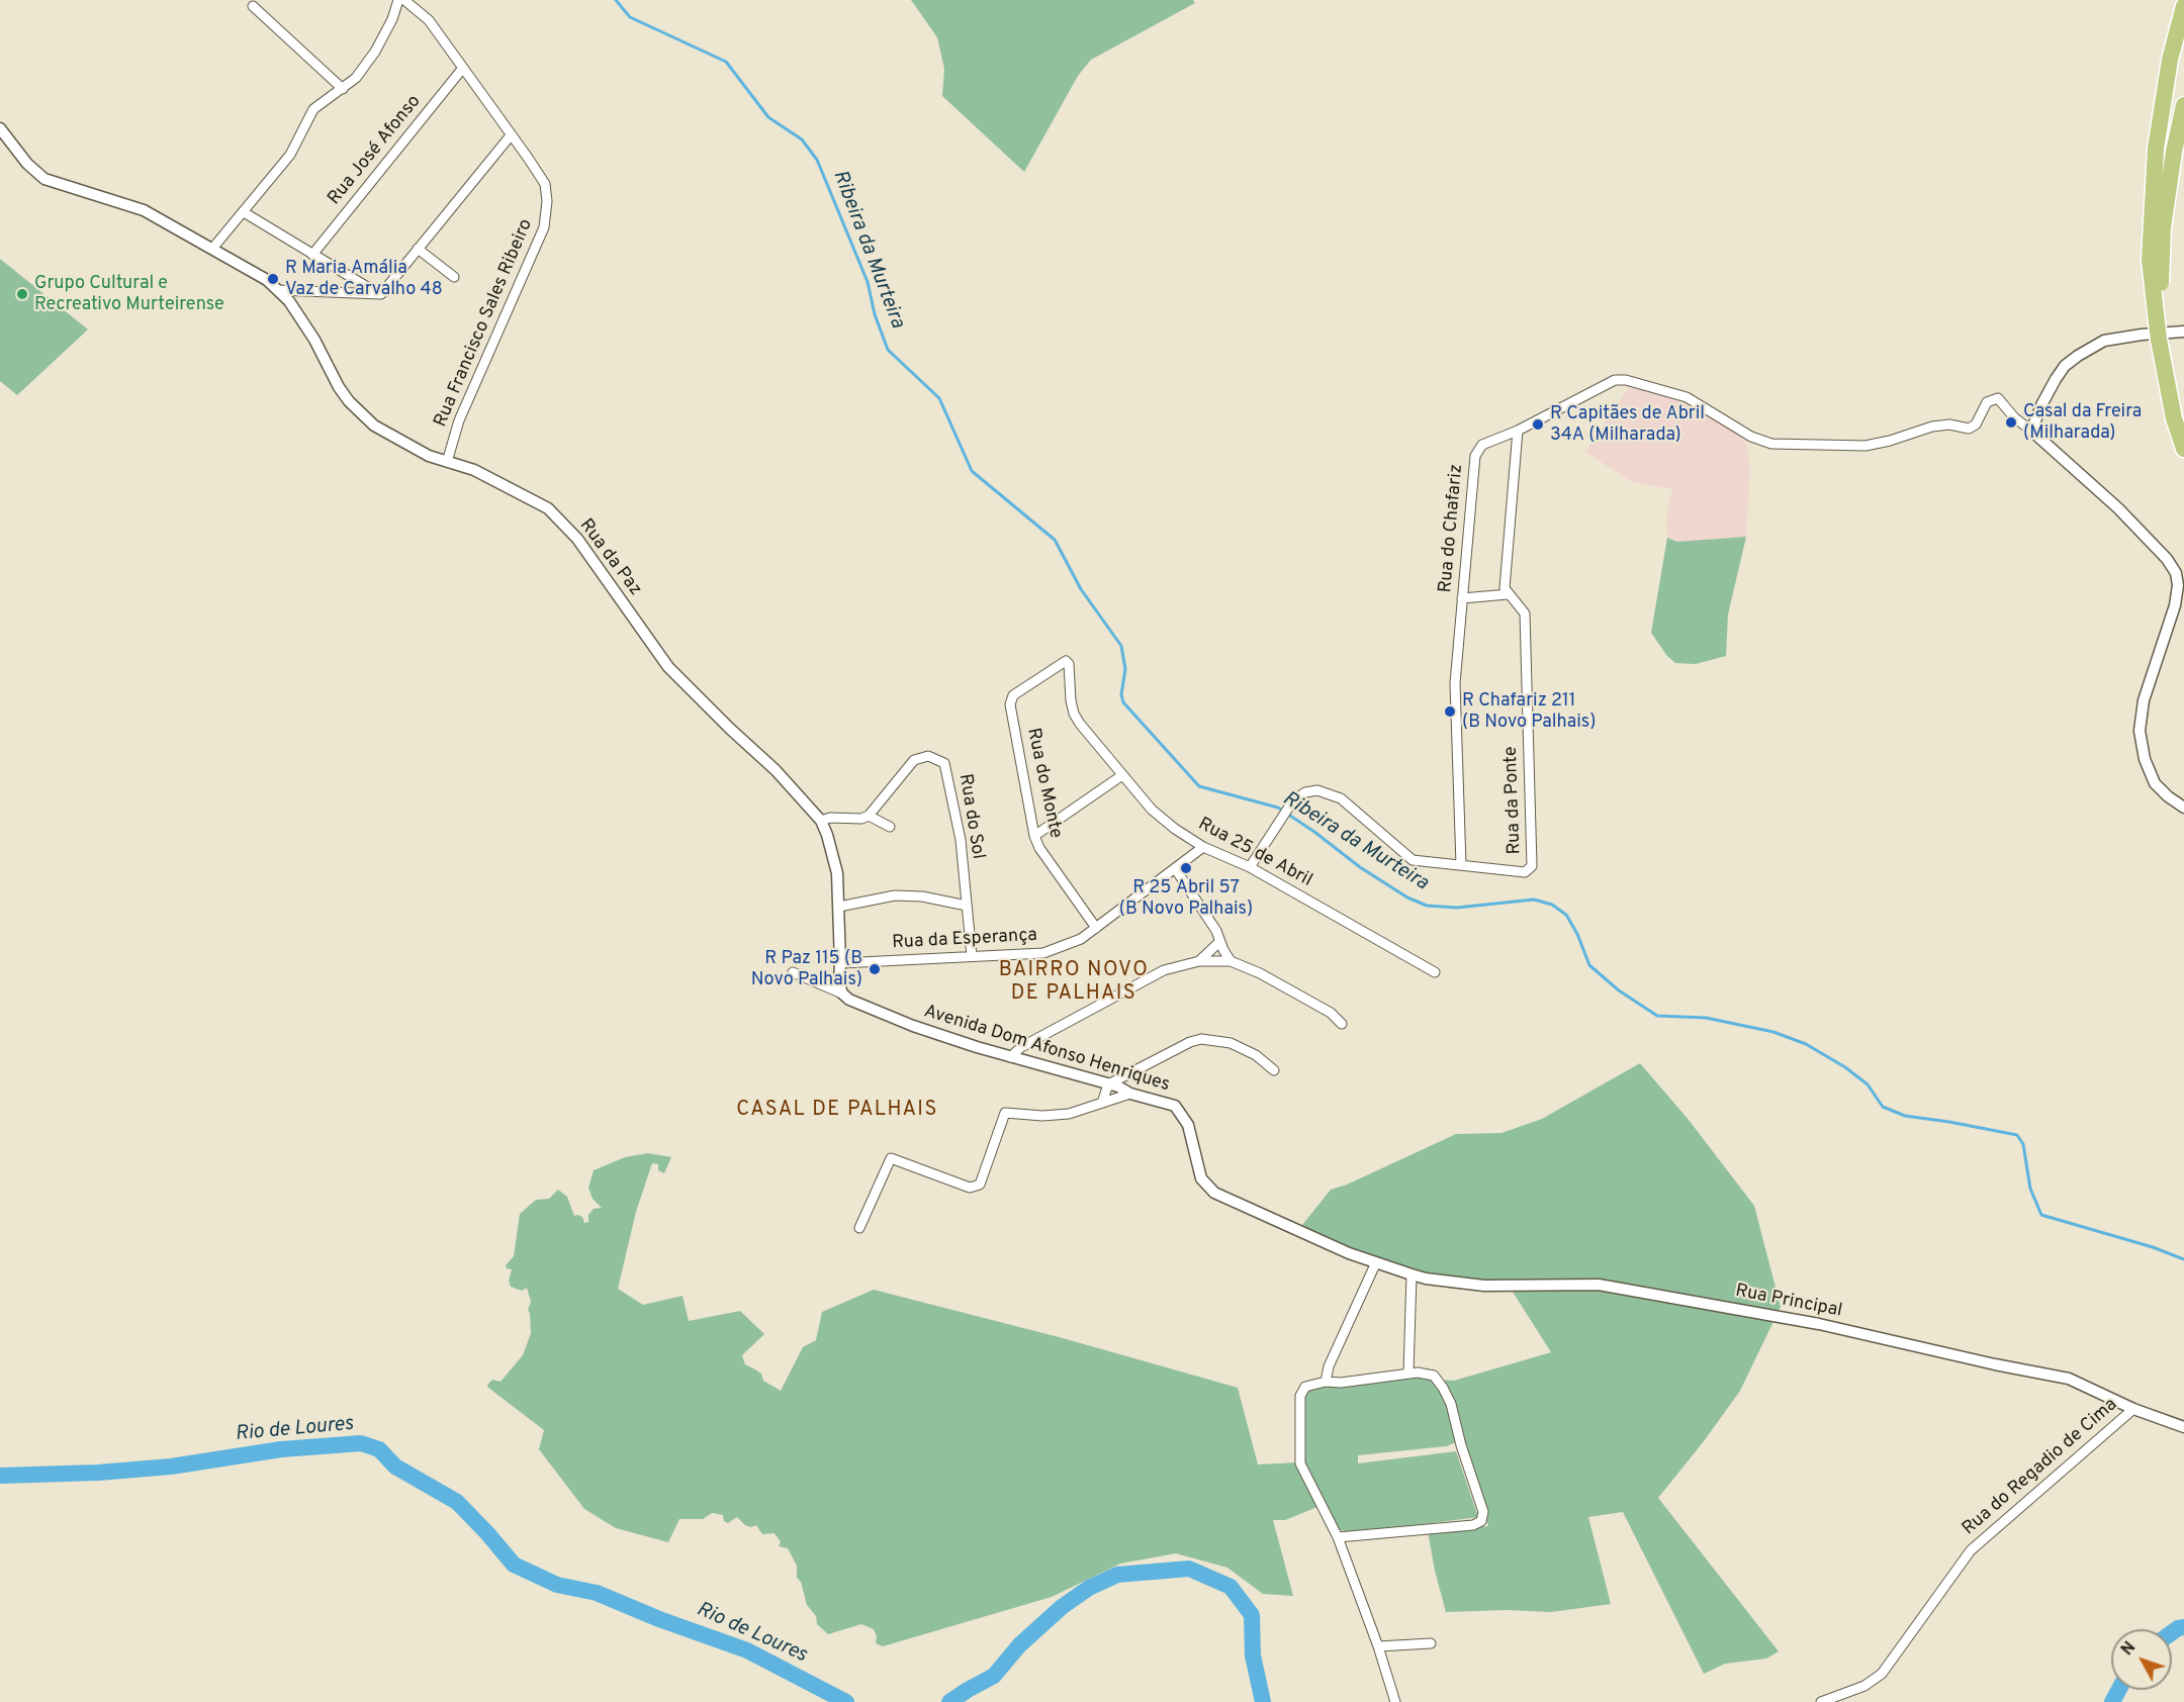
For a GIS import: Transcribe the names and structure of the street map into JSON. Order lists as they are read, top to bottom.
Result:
{
  "streets": {
    "street": [
      "Rua José Afonso",
      "Rua Francisco Sales Ribeiro",
      "Rua do Chafariz",
      "Rua da Paz",
      "Rua do Monte",
      "Rua da Ponte",
      "Rua do Sol",
      "Rua 25 de Abril",
      "Rua da Esperança",
      "Avenida Dom Afonso Henriques",
      "Rua Principal",
      "Rua do Regadio de Cima"
    ]
  },
  "crossings": [
    ["Rua José Afonso", "Rua Francisco Sales Ribeiro"],
    ["Rua Francisco Sales Ribeiro", "Rua da Paz"],
    ["Rua do Chafariz", "Rua da Ponte"],
    ["Rua da Paz", "Rua da Esperança"],
    ["Rua da Paz", "Avenida Dom Afonso Henriques"],
    ["Rua do Monte", "Rua 25 de Abril"],
    ["Rua do Monte", "Rua da Esperança"],
    ["Rua da Ponte", "Rua 25 de Abril"],
    ["Rua do Sol", "Rua da Esperança"],
    ["Rua 25 de Abril", "Rua da Esperança"],
    ["Avenida Dom Afonso Henriques", "Rua Principal"],
    ["Rua Principal", "Rua do Regadio de Cima"]
  ],
  "districts": ["BAIRRO NOVO DE PALHAIS", "CASAL DE PALHAIS"],
  "water": ["Ribeira da Murteira", "Rio de Loures"],
  "places": [
    "R Maria Amália Vaz de Carvalho 48",
    "Grupo Cultural e Recreativo Murteirense",
    "Casal da Freira (Milharada)",
    "R Capitães de Abril 34A (Milharada)",
    "R Chafariz 211 (B Novo Palhais)",
    "R 25 Abril 57 (B Novo Palhais)",
    "R Paz 115 (B Novo Palhais)"
  ],
  "north": "top left"
}
